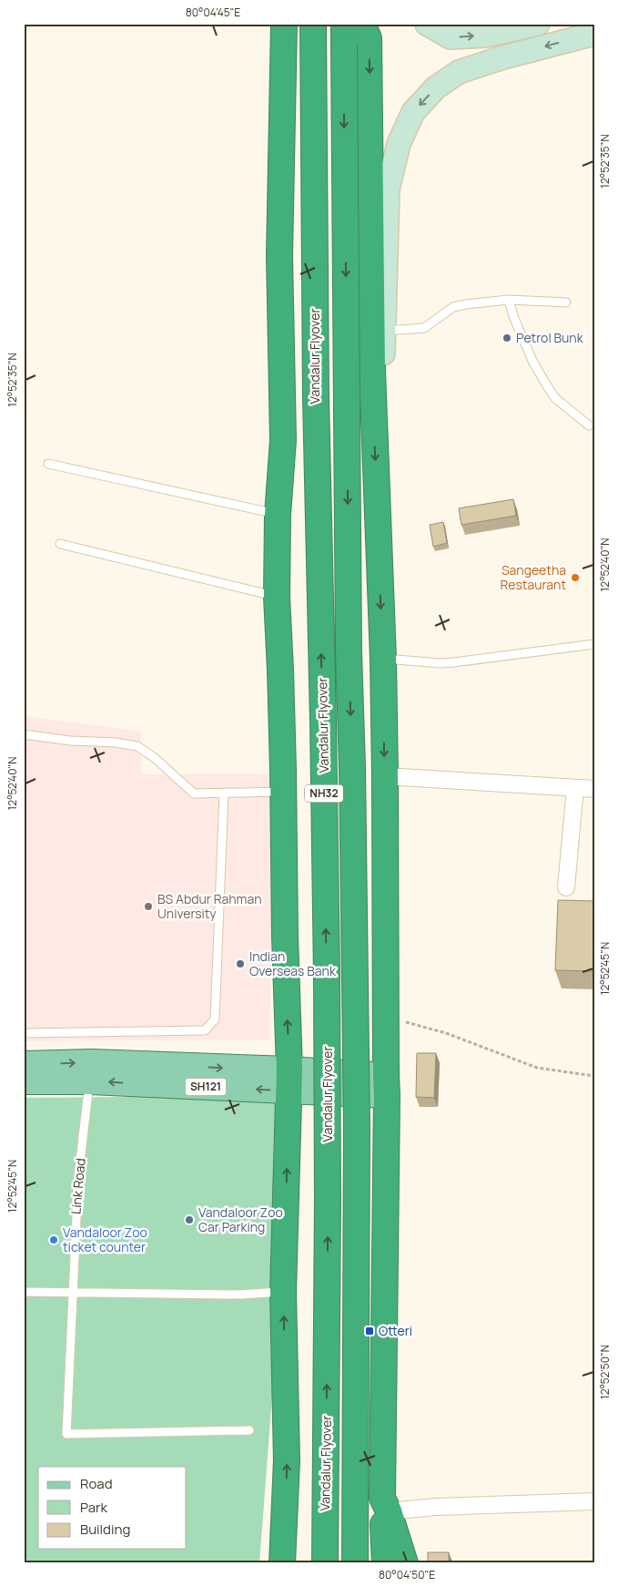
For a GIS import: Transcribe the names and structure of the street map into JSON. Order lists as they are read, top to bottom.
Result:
{
  "streets": {
    "highway": ["Vandalur Flyover", "NH32"],
    "main road": ["SH121"],
    "lane": ["Link Road"]
  },
  "crossings": [
    ["SH121", "Link Road"]
  ],
  "places": {
    "other": [
      "Petrol Bunk",
      "Sangeetha Restaurant",
      "BS Abdur Rahman University",
      "Indian Overseas Bank",
      "Vandaloor Zoo Car Parking",
      "Vandaloor Zoo ticket counter"
    ],
    "transit": ["Otteri"]
  },
  "legend": ["Road", "Park", "Building"],
  "coordinates": [
    "80°04'45\"E",
    "12°52'35\"N",
    "12°52'40\"N",
    "12°52'45\"N",
    "12°52'50\"N",
    "80°04'50\"E"
  ]
}
